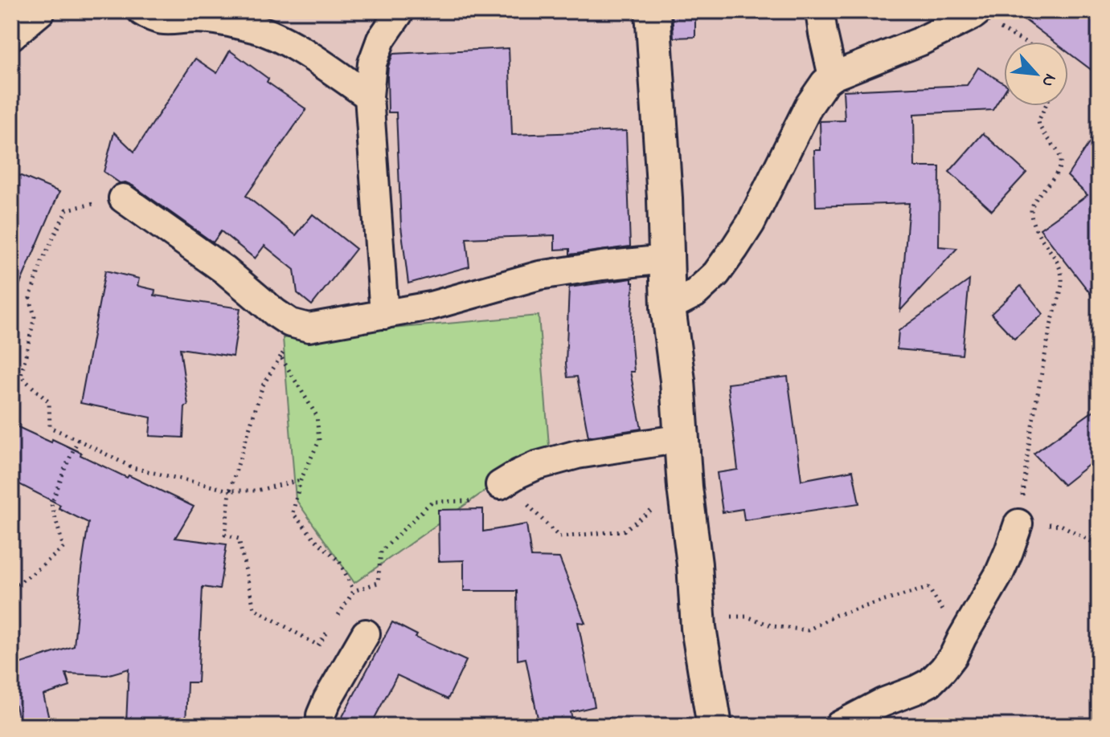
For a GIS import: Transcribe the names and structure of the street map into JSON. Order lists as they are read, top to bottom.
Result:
{
  "north": "bottom right"
}
